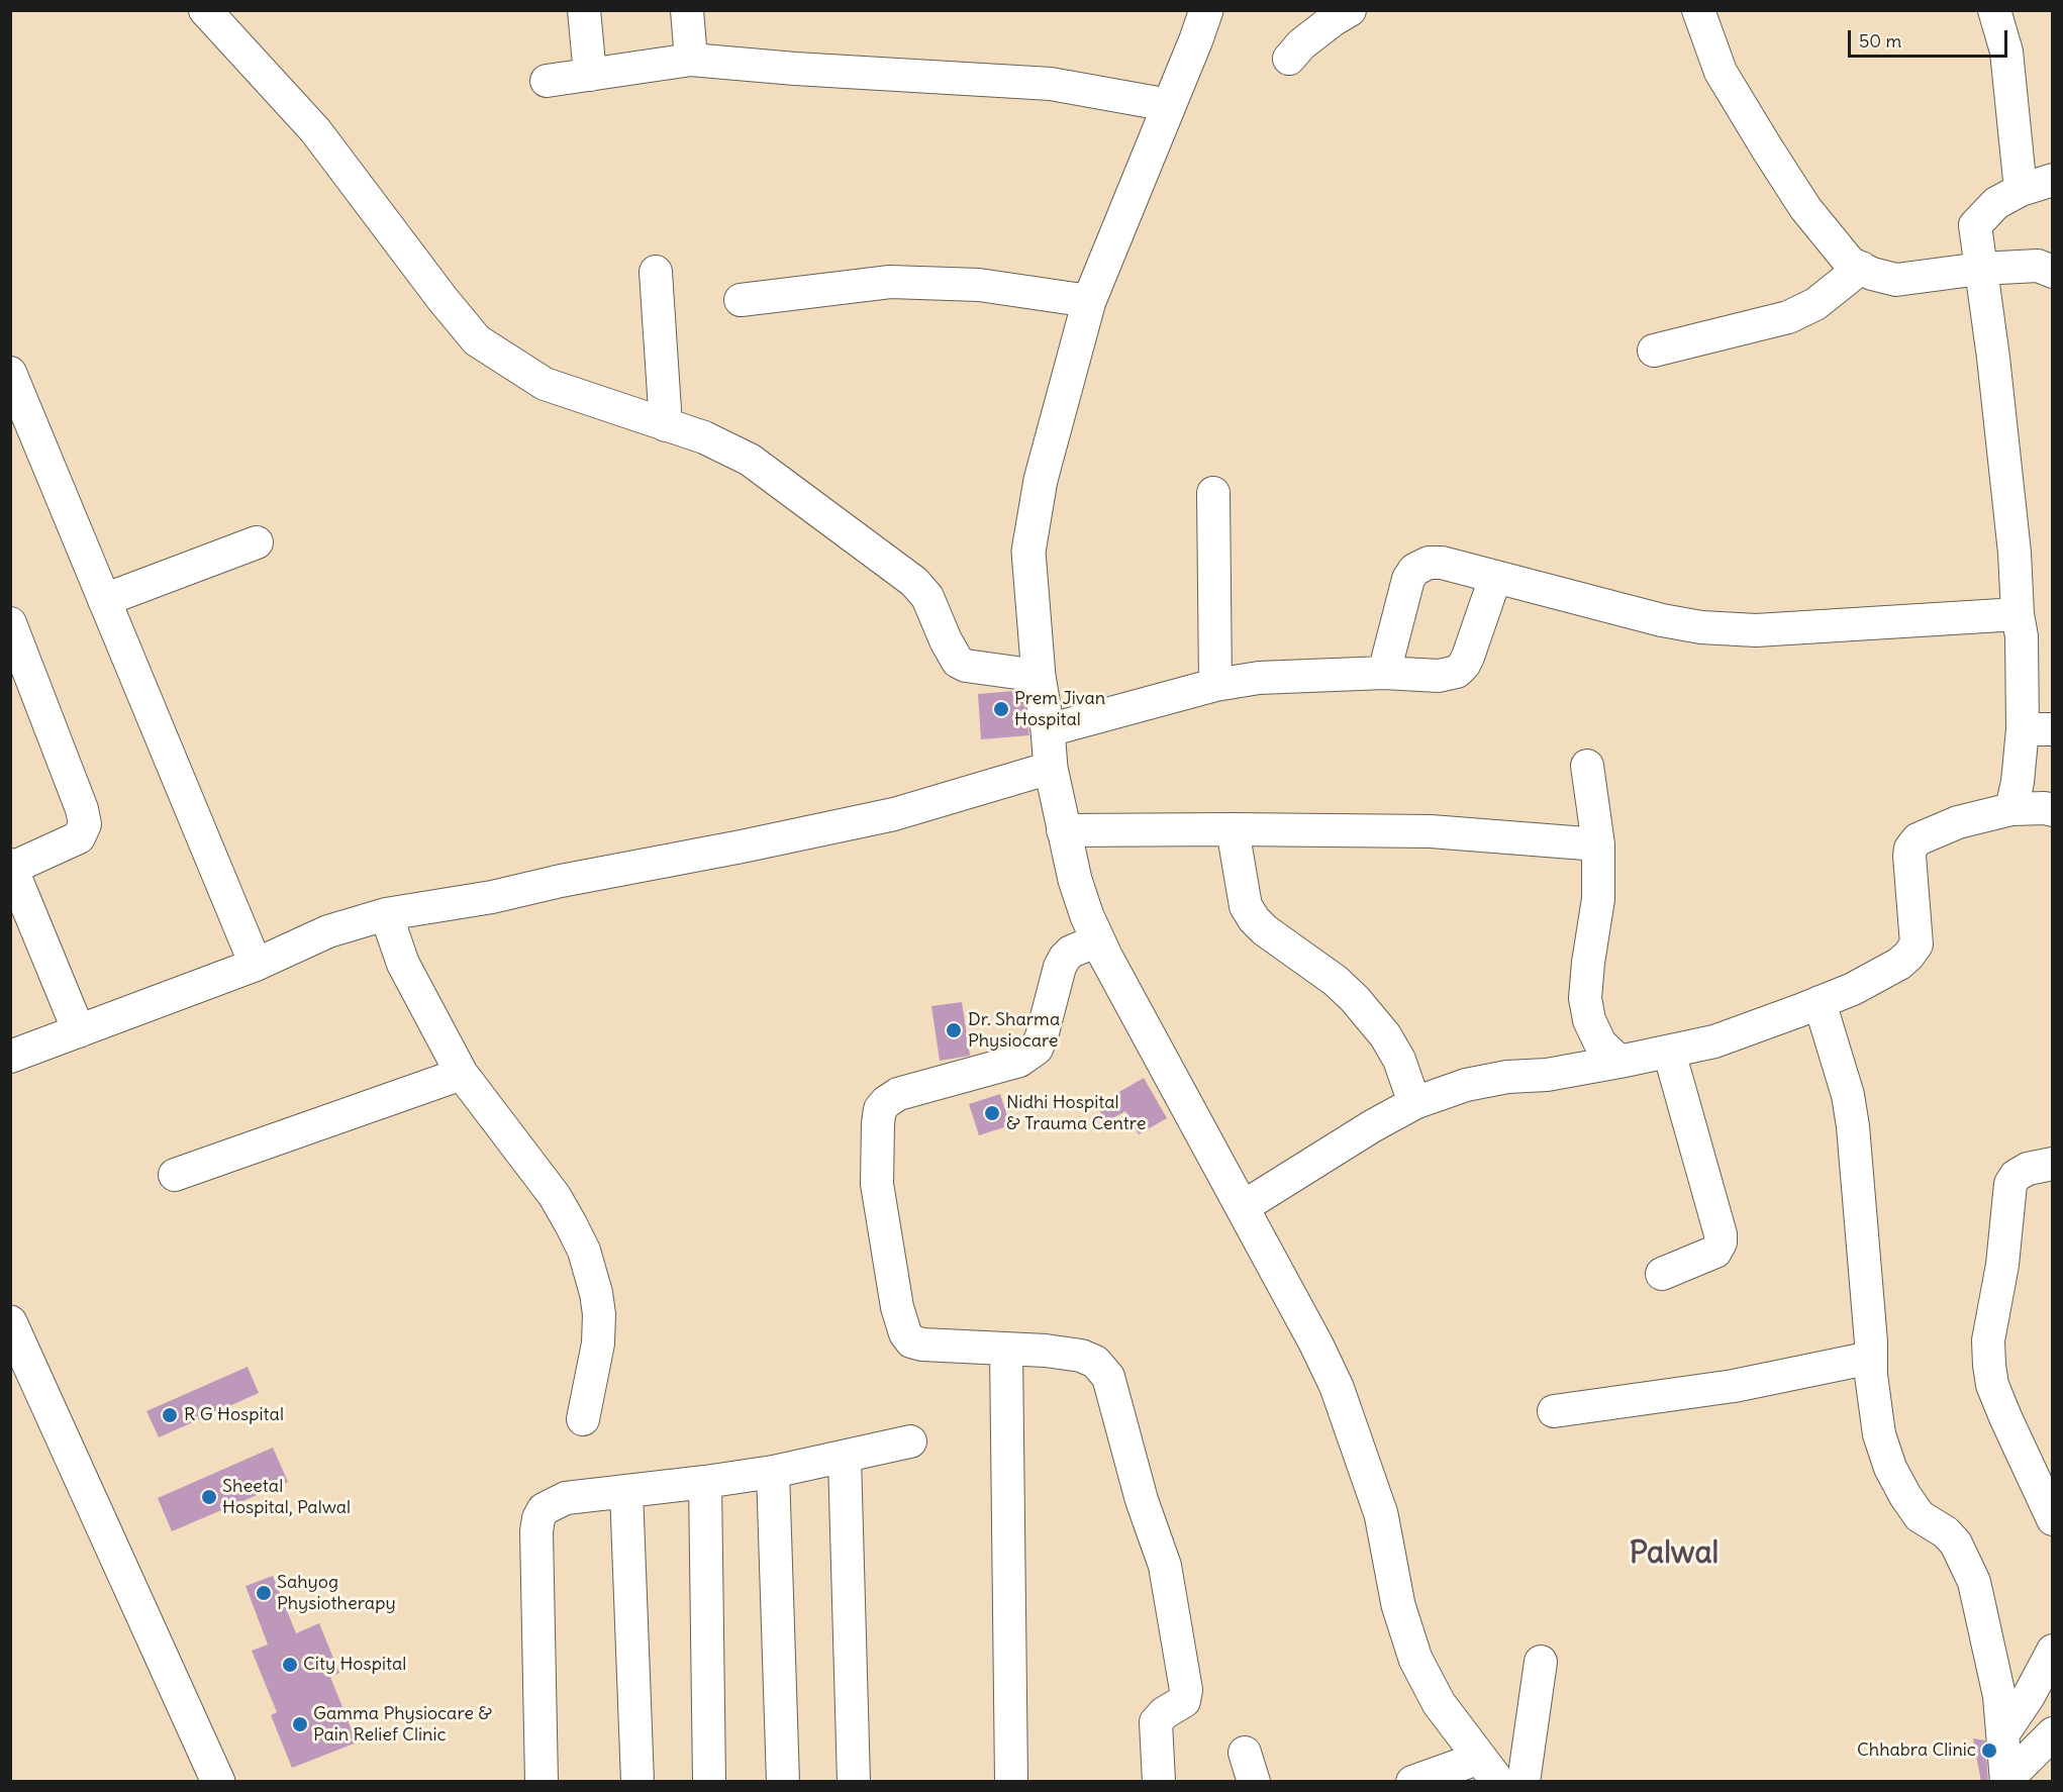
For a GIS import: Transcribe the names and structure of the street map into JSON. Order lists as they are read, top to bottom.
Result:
{
  "districts": ["Palwal"],
  "places": [
    "Prem Jivan Hospital",
    "Dr. Sharma Physiocare",
    "Nidhi Hospital & Trauma Centre",
    "R G Hospital",
    "Sheetal Hospital, Palwal",
    "Sahyog Physiotherapy",
    "City Hospital",
    "Gamma Physiocare & Pain Relief Clinic",
    "Chhabra Clinic"
  ],
  "scale_bar": "50 m"
}
